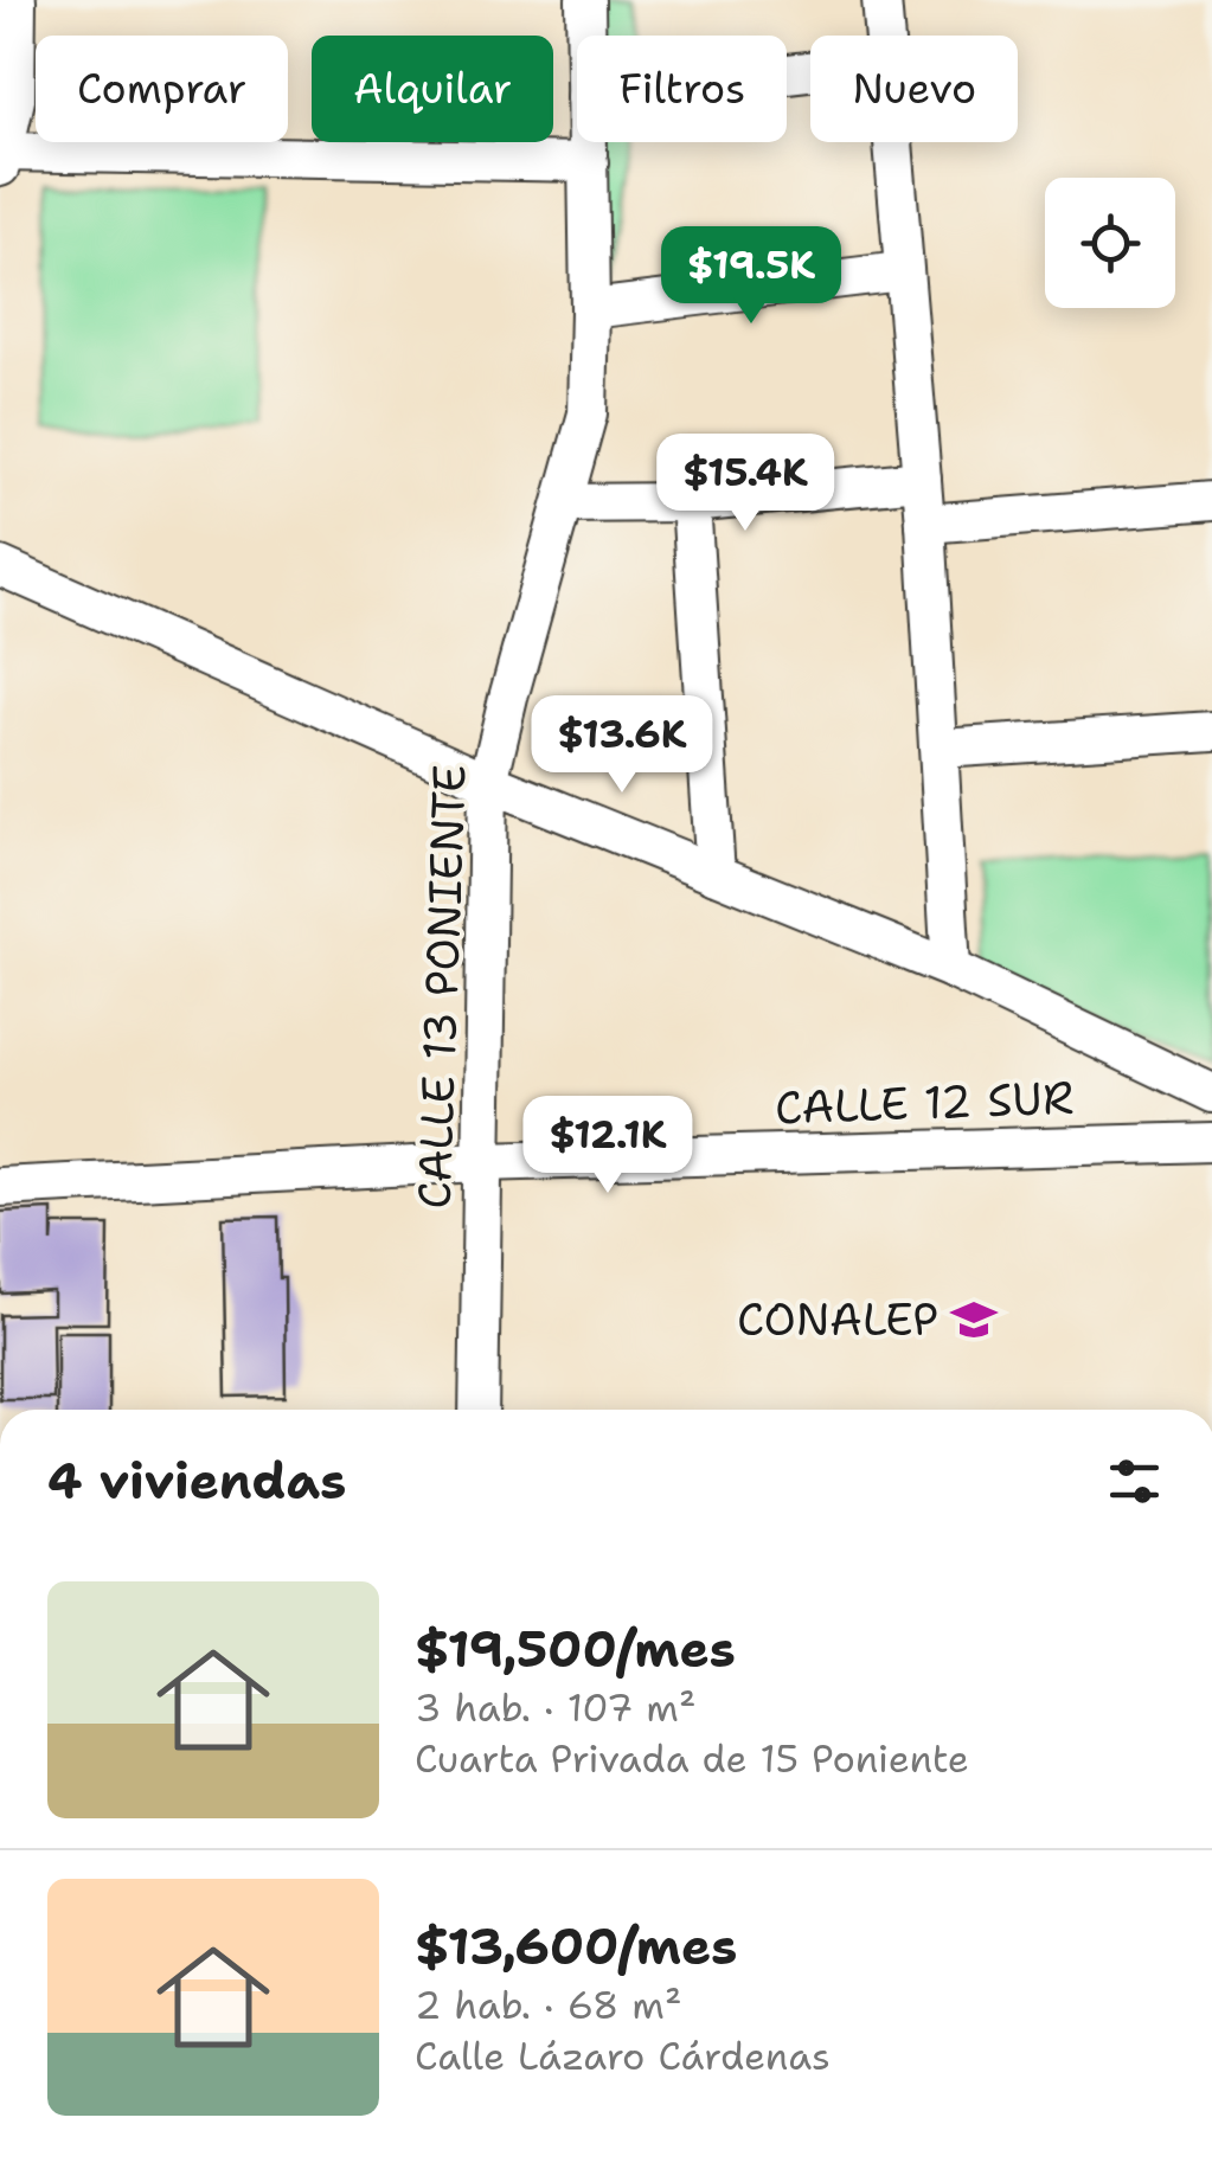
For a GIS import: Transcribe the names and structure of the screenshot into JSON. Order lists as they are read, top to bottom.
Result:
{
  "streets": {
    "street": ["CALLE 13 PONIENTE", "CALLE 12 SUR"]
  },
  "crossings": [
    ["CALLE 13 PONIENTE", "CALLE 12 SUR"]
  ],
  "places": {
    "school or university": ["CONALEP"]
  },
  "page": {
    "chip": [
      "Comprar",
      "Alquilar",
      "Filtros",
      "Nuevo"
    ],
    "price": [
      "$19.5K",
      "$15.4K",
      "$13.6K",
      "$12.1K"
    ],
    "heading": "4 viviendas",
    "list": [
      {
        "name": "$19,500/mes",
        "note": "3 hab. · 107 m² · Cuarta Privada de 15 Poniente"
      },
      {
        "name": "$13,600/mes",
        "note": "2 hab. · 68 m² · Calle Lázaro Cárdenas"
      }
    ]
  }
}
